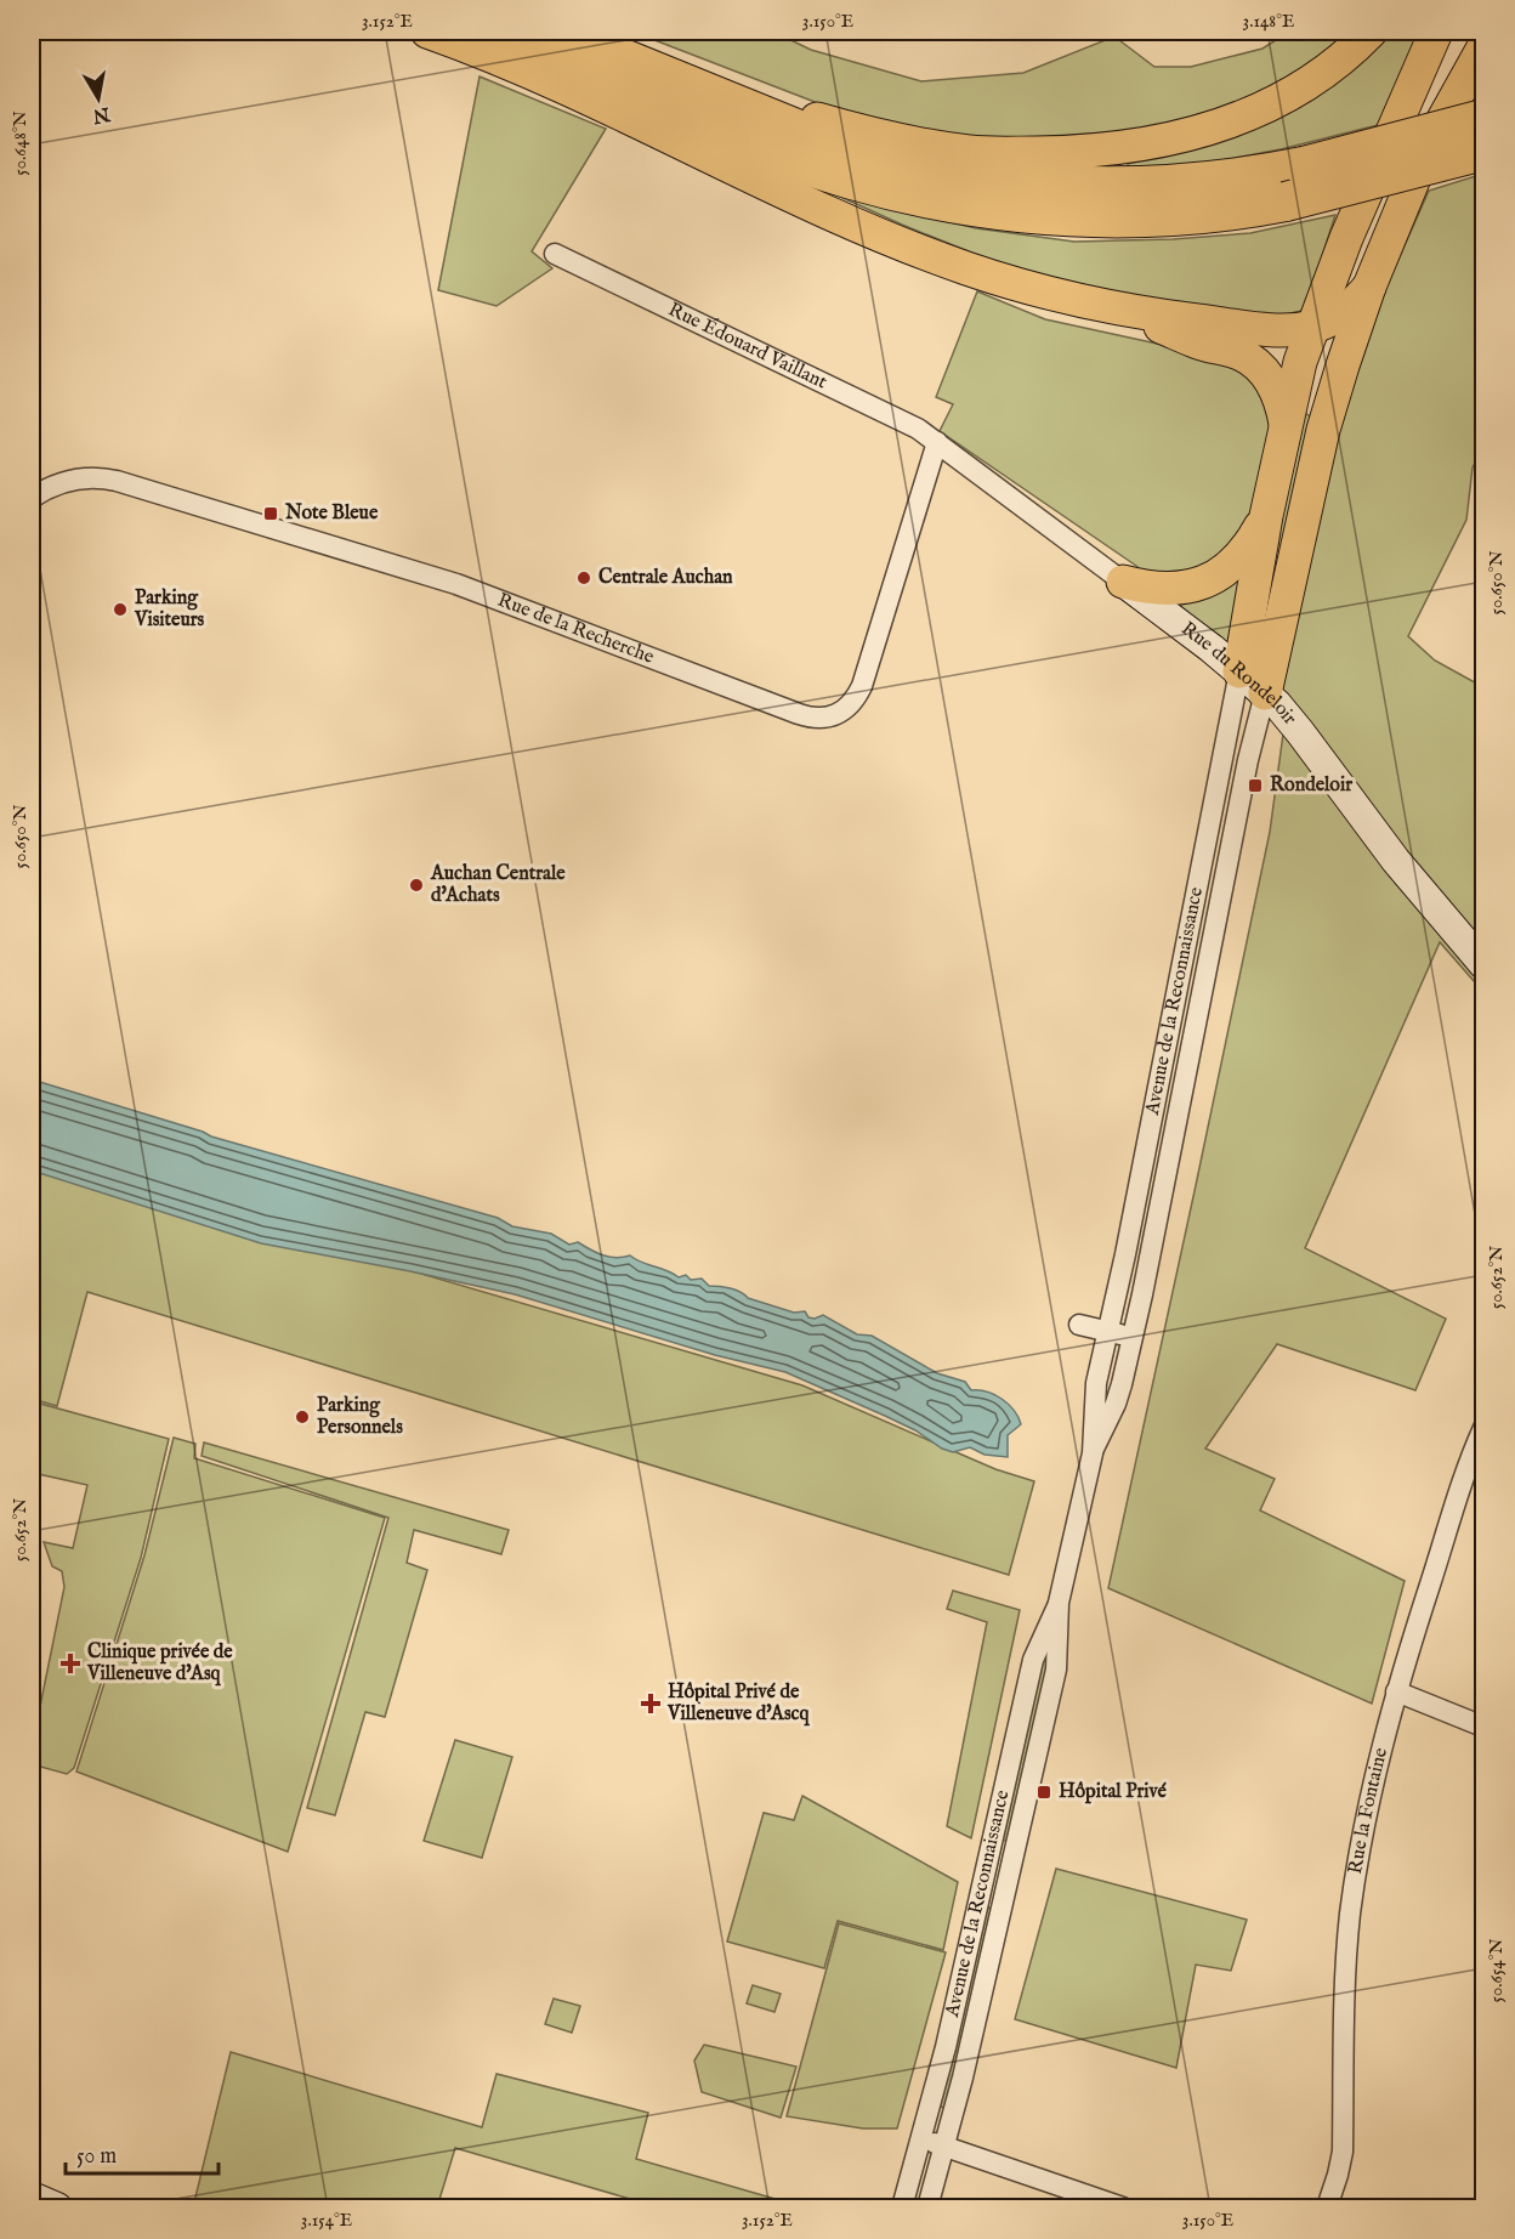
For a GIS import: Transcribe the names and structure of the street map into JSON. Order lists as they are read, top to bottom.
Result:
{
  "streets": {
    "street": [
      "Rue Édouard Vaillant",
      "Rue de la Recherche",
      "Rue du Rondeloir",
      "Avenue de la Reconnaissance",
      "Rue la Fontaine"
    ]
  },
  "crossings": [
    ["Rue Édouard Vaillant", "Rue de la Recherche"],
    ["Rue Édouard Vaillant", "Rue du Rondeloir"],
    ["Rue de la Recherche", "Rue du Rondeloir"],
    ["Rue du Rondeloir", "Avenue de la Reconnaissance"]
  ],
  "places": {
    "transit": ["Note Bleue", "Rondeloir", "Hôpital Privé"],
    "other": [
      "Centrale Auchan",
      "Parking Visiteurs",
      "Auchan Centrale d'Achats",
      "Parking Personnels"
    ],
    "health": ["Clinique privée de Villeneuve d'Asq", "Hôpital Privé de Villeneuve d'Ascq"]
  },
  "scale_bar": "50 m",
  "north": "bottom",
  "coordinates": [
    "3.152°E",
    "3.150°E",
    "3.148°E",
    "50.648°N",
    "50.650°N",
    "50.652°N",
    "50.654°N",
    "3.154°E"
  ]
}
